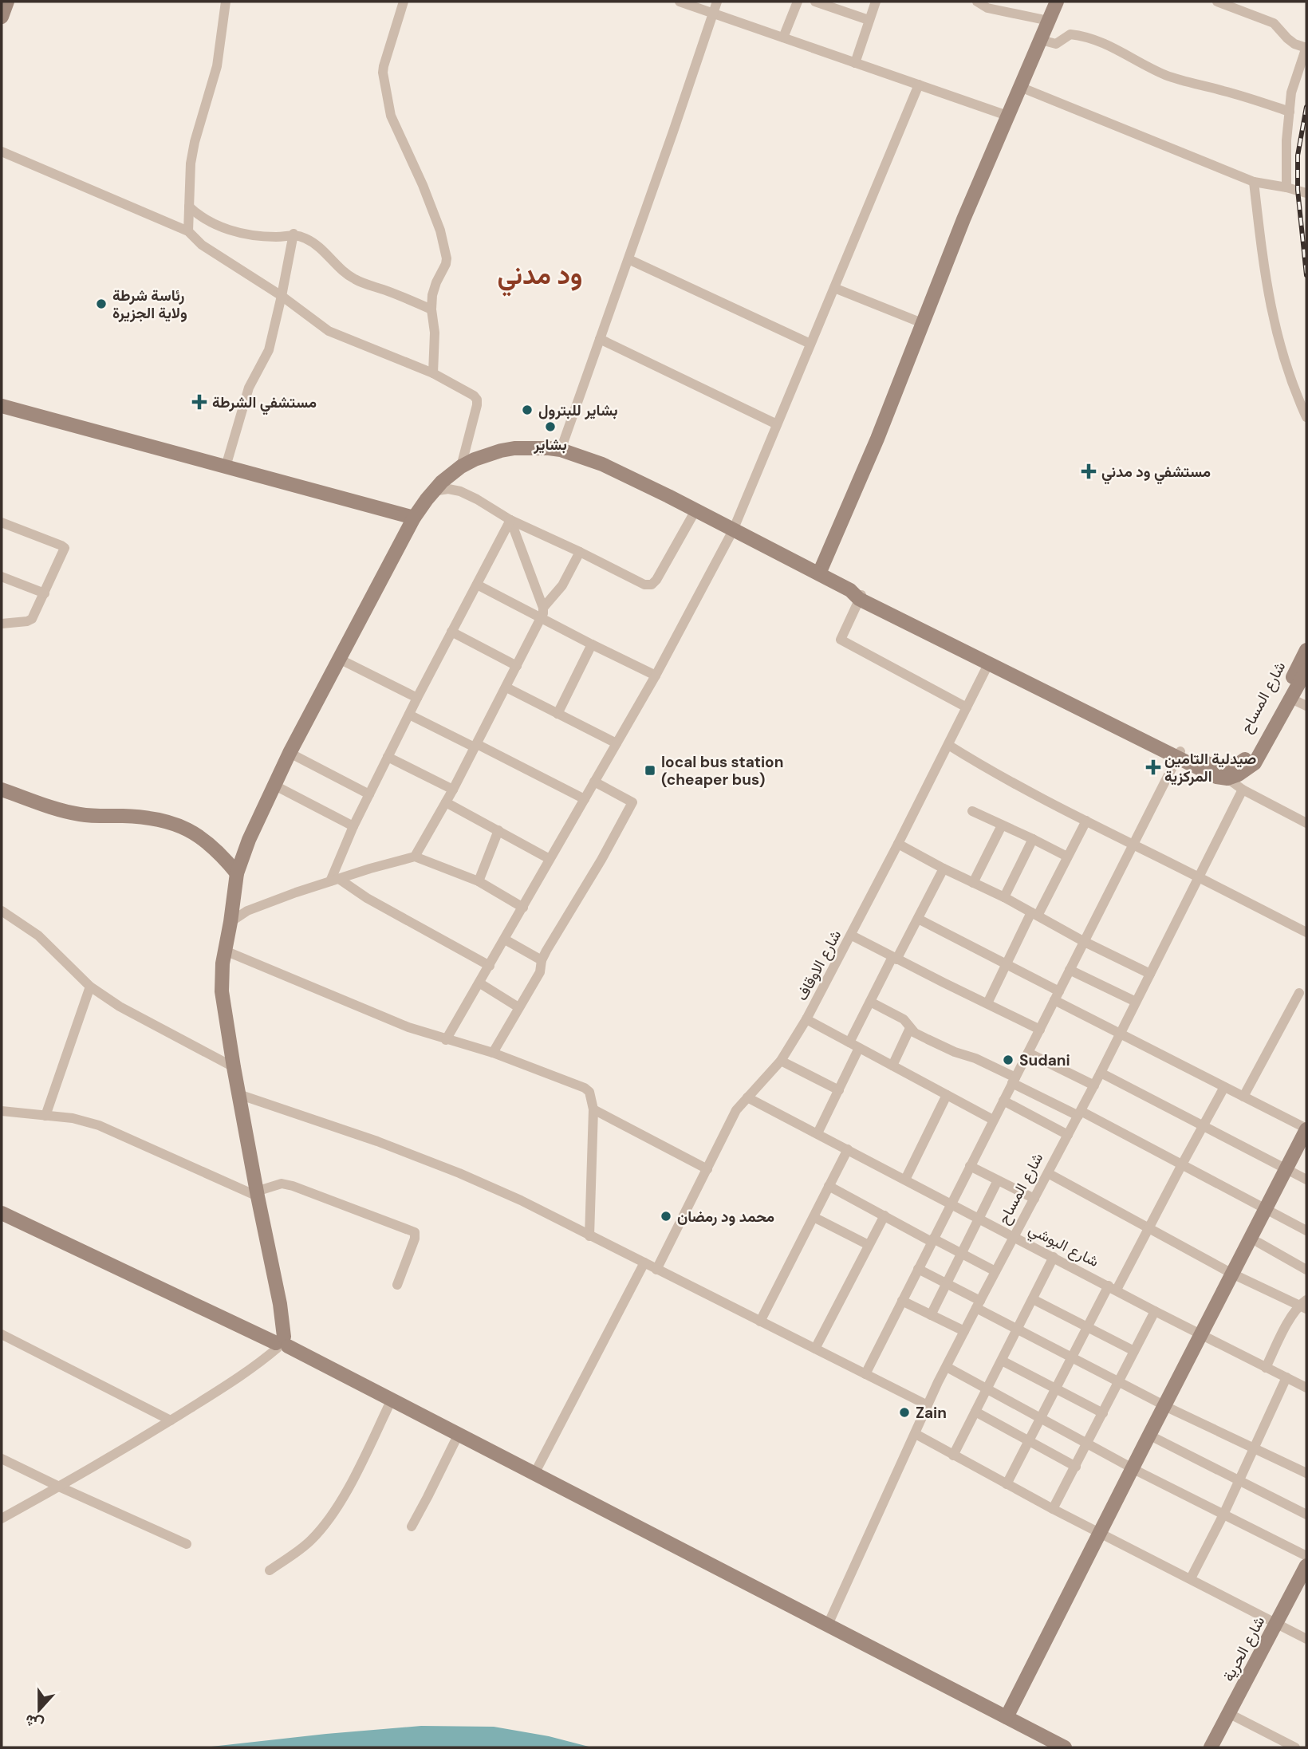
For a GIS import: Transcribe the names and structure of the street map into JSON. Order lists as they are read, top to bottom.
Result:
{
  "streets": {
    "main road": ["شارع المساح", "شارع الحرية"],
    "street": ["شارع الاوقاف", "شارع البوشي"]
  },
  "crossings": [
    ["شارع المساح", "شارع البوشي"],
    ["شارع الاوقاف", "شارع البوشي"]
  ],
  "districts": ["ود مدني"],
  "places": {
    "other": [
      "رئاسة شرطة ولاية الجزيرة",
      "بشاير للبترول",
      "بشاير",
      "Sudani",
      "محمد ود رمضان",
      "Zain"
    ],
    "health": ["مستشفي الشرطة", "مستشفي ود مدني", "صيدلية التامين المركزية"],
    "transit": ["local bus station (cheaper bus)"]
  },
  "north": "bottom"
}
